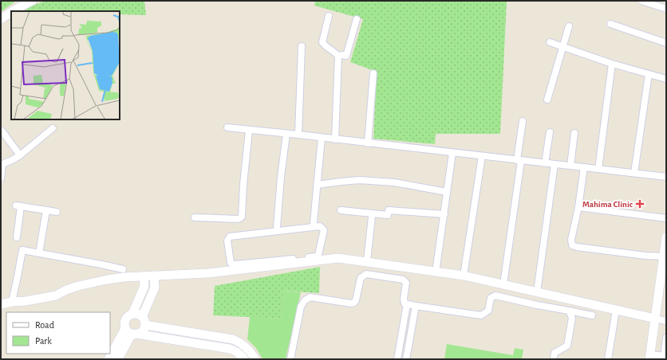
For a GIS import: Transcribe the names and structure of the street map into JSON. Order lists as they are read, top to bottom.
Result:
{
  "places": {
    "health": ["Mahima Clinic"]
  },
  "legend": ["Road", "Park"]
}
